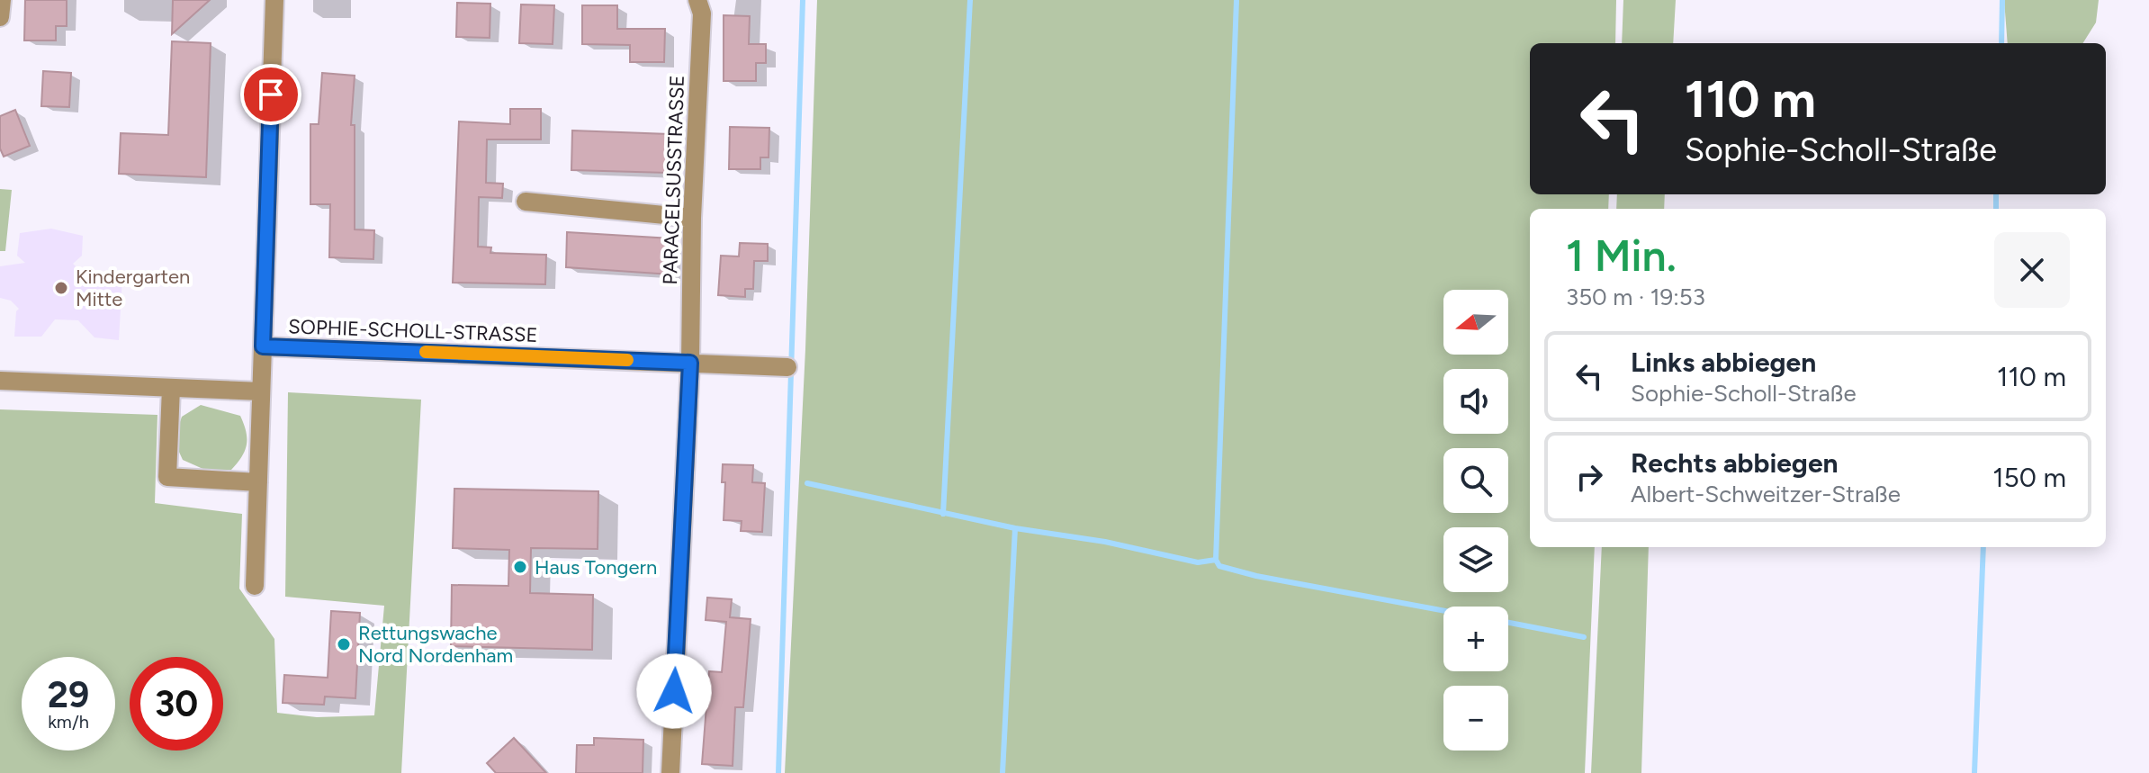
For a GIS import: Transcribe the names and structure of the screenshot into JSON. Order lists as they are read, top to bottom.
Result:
{
  "streets": {
    "street": ["PARACELSUSSTRASSE", "SOPHIE-SCHOLL-STRASSE"]
  },
  "crossings": [
    ["PARACELSUSSTRASSE", "SOPHIE-SCHOLL-STRASSE"]
  ],
  "places": ["Kindergarten Mitte", "Haus Tongern", "Rettungswache Nord Nordenham"],
  "north": "left",
  "page": {
    "turn": ["110 m", "Sophie-Scholl-Straße"],
    "heading": ["1 Min.", "350 m · 19:53"],
    "map_buttons": ["+", "−"],
    "list": [
      {
        "name": "Links abbiegen",
        "note": "Sophie-Scholl-Straße",
        "value": "110 m"
      },
      {
        "name": "Rechts abbiegen",
        "note": "Albert-Schweitzer-Straße",
        "value": "150 m"
      }
    ],
    "speed": "29 km/h",
    "limit": "30"
  }
}
